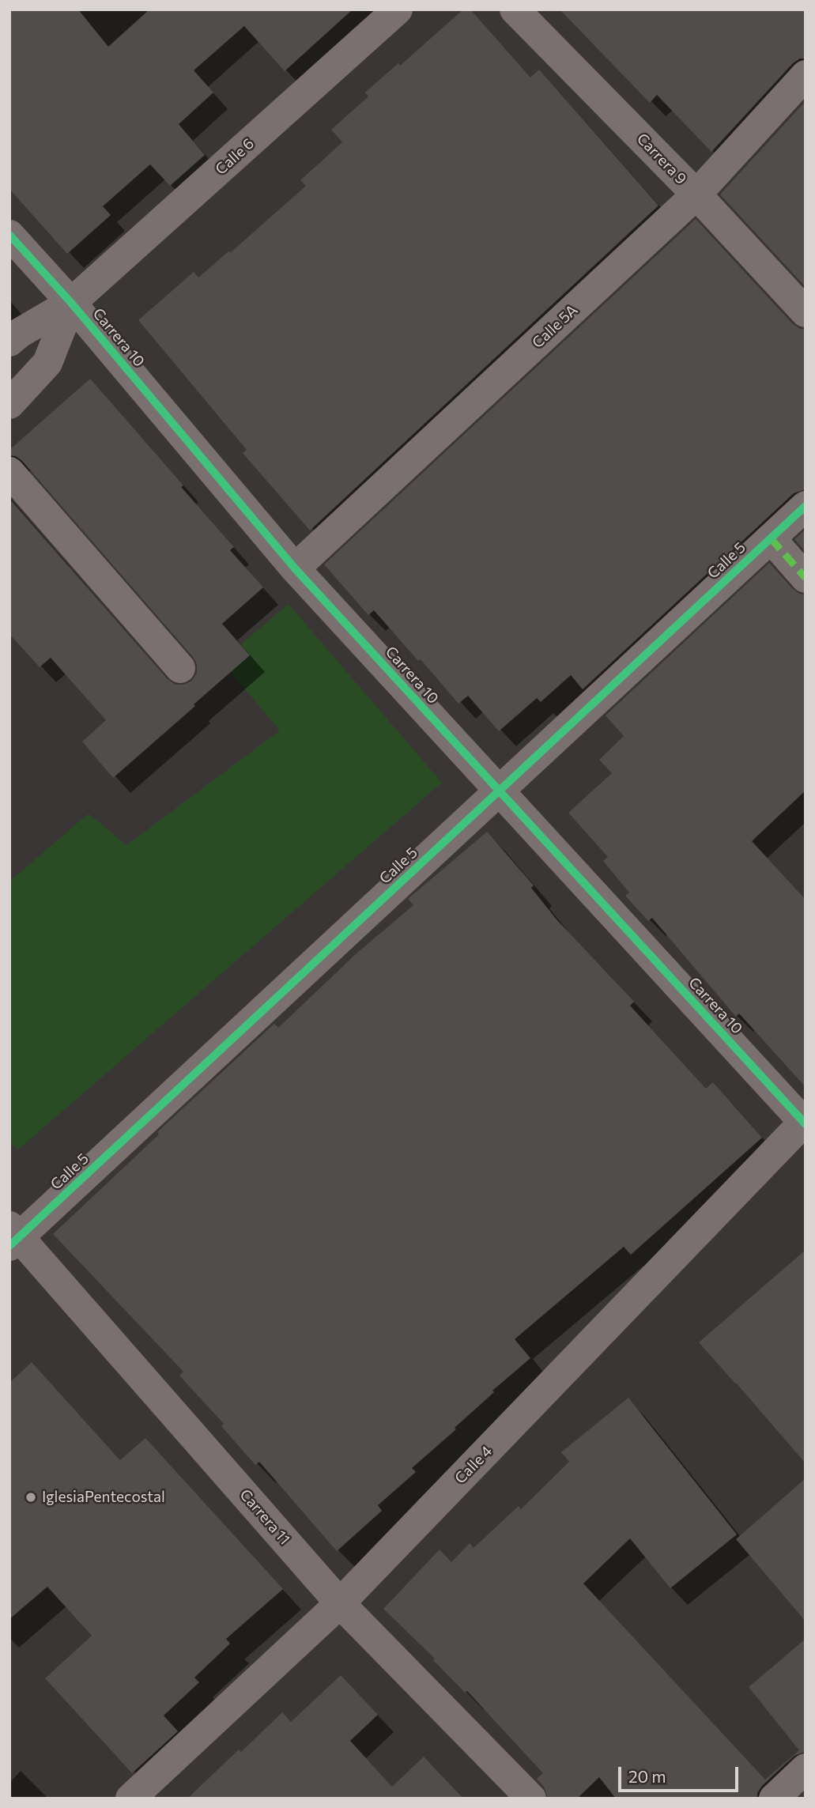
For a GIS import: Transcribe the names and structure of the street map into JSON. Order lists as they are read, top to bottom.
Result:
{
  "streets": {
    "street": [
      "Calle 6",
      "Carrera 9",
      "Calle 5A",
      "Carrera 10",
      "Calle 5",
      "Calle 4",
      "Carrera 11"
    ]
  },
  "crossings": [
    ["Calle 6", "Carrera 10"],
    ["Carrera 9", "Calle 5A"],
    ["Calle 5A", "Carrera 10"],
    ["Carrera 10", "Calle 5"],
    ["Carrera 10", "Calle 4"],
    ["Calle 5", "Carrera 11"],
    ["Calle 4", "Carrera 11"]
  ],
  "places": ["IglesiaPentecostal"],
  "scale_bar": "20 m"
}
